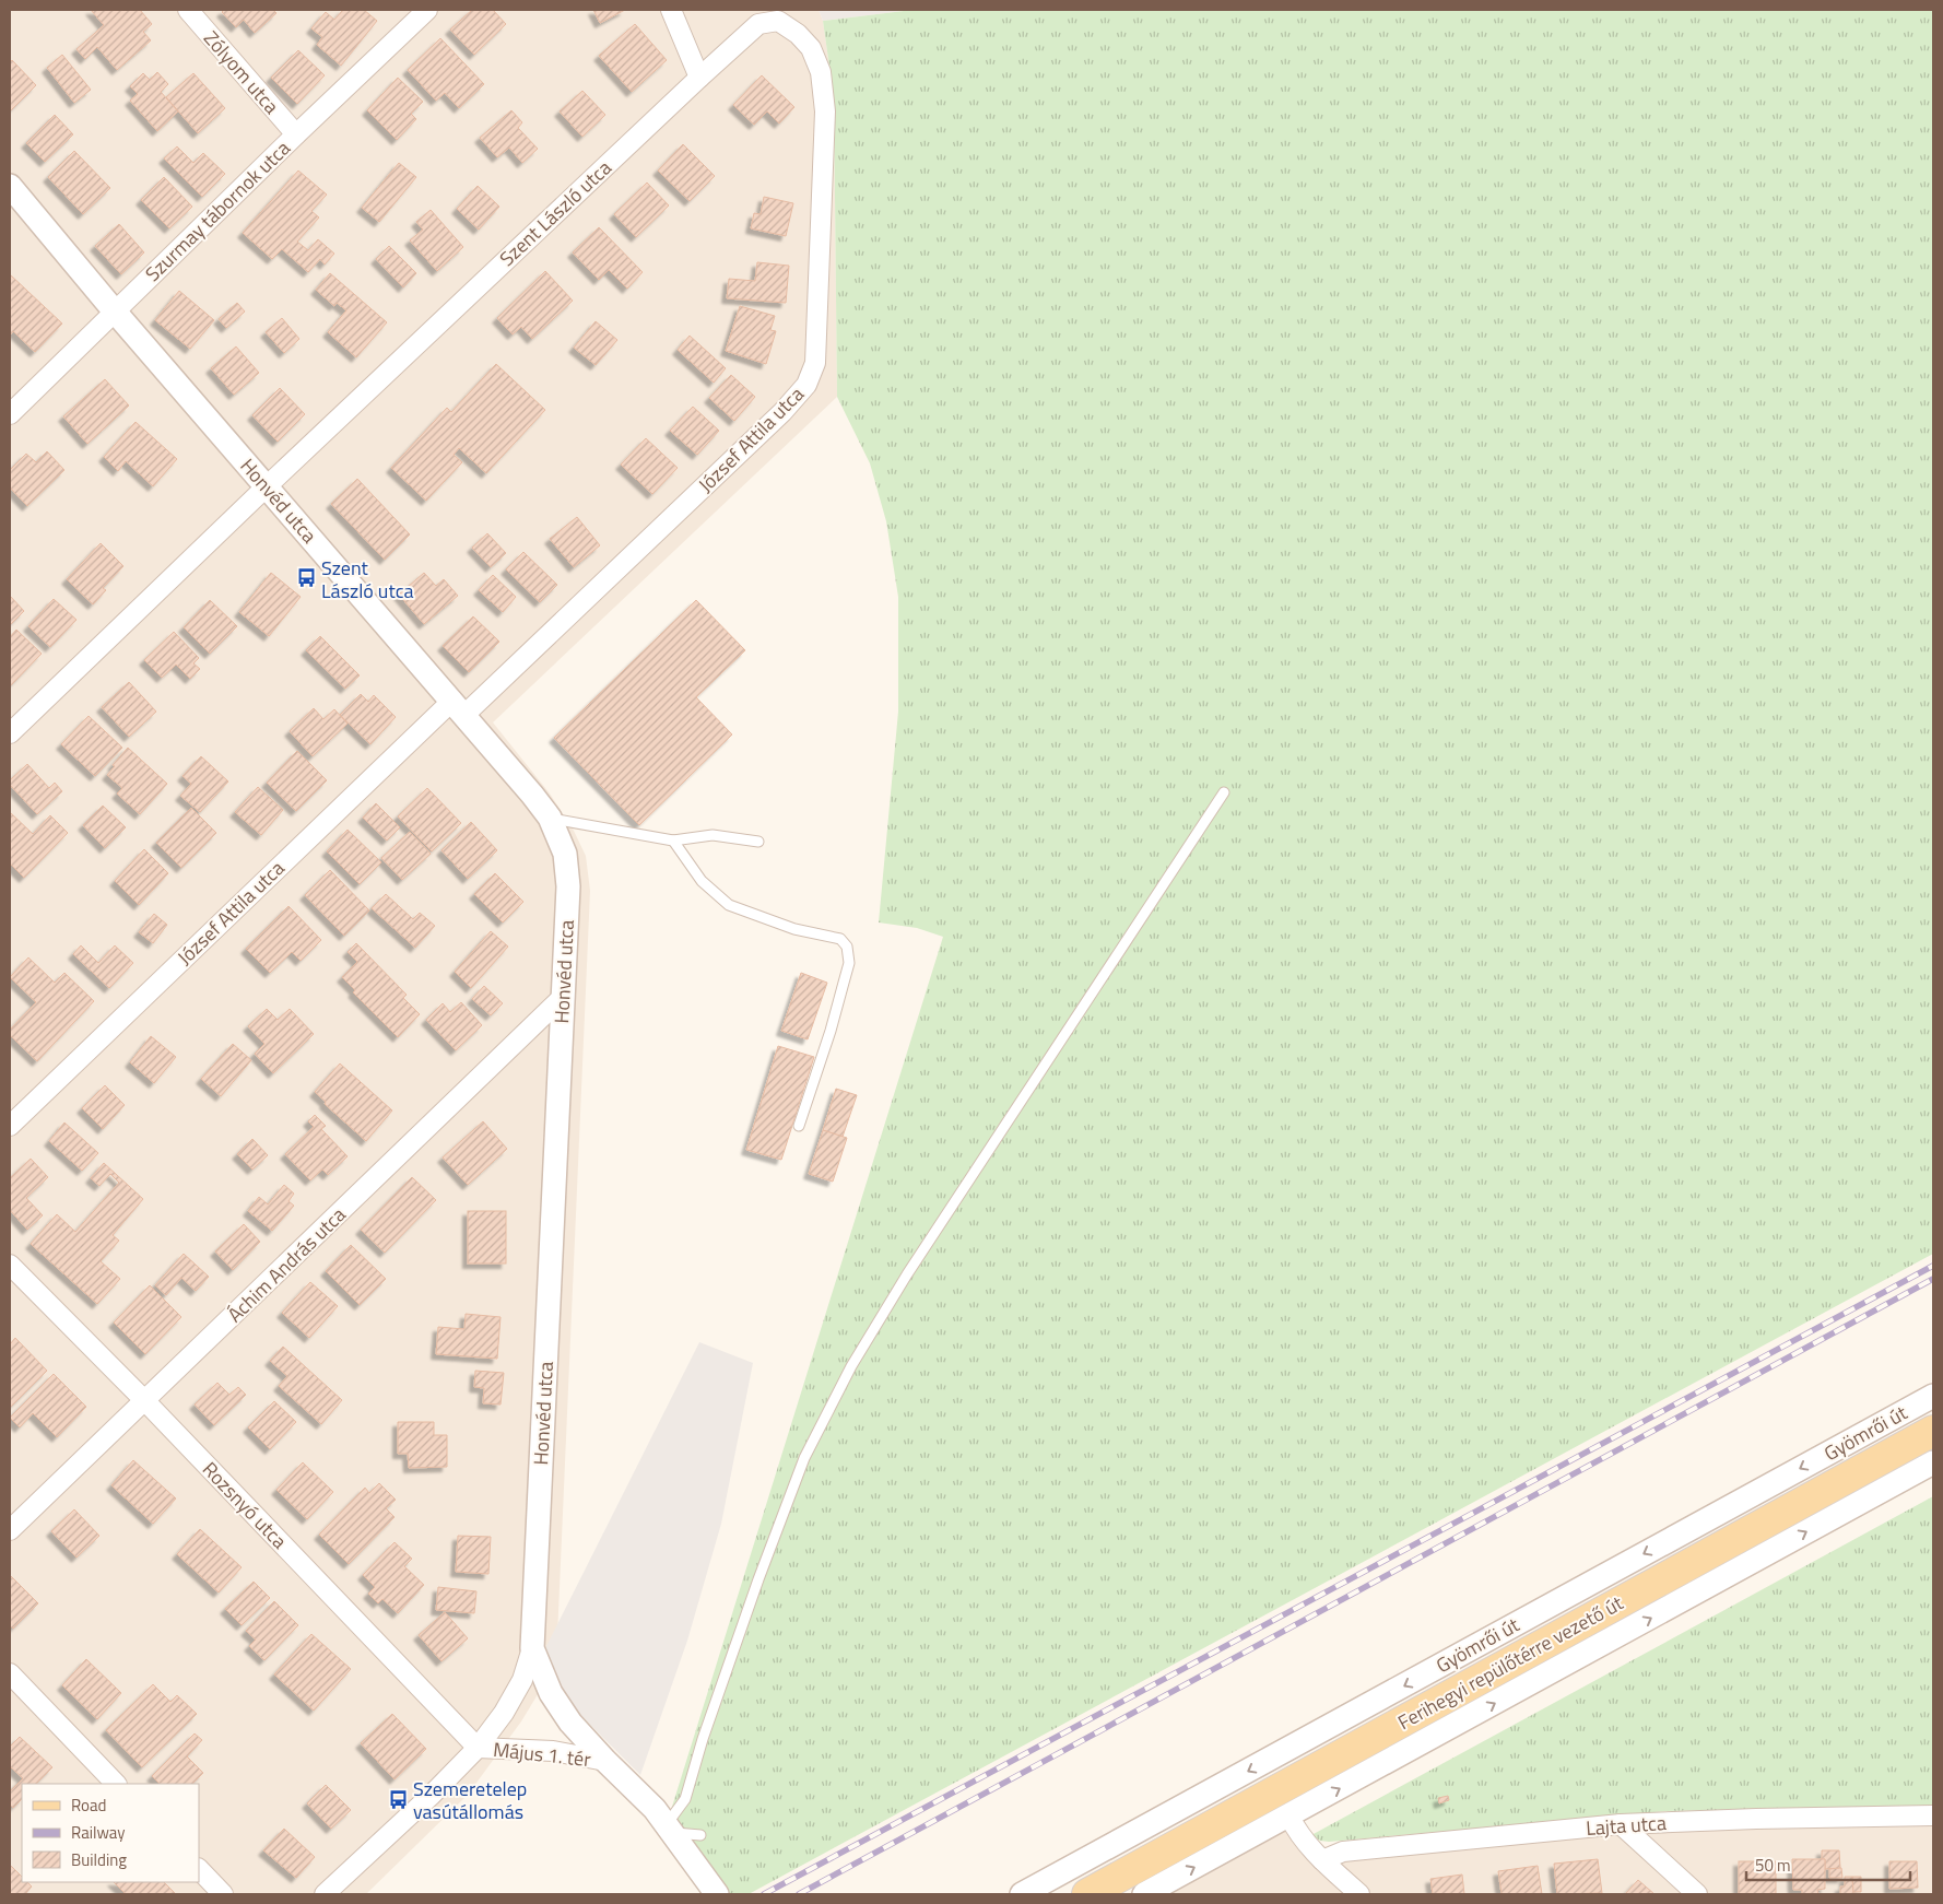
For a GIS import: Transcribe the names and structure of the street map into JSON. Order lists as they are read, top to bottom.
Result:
{
  "streets": {
    "main road": ["Ferihegyi repülőtérre vezető út"],
    "street": [
      "Zólyom utca",
      "Szurmay tábornok utca",
      "Szent László utca",
      "József Attila utca",
      "Honvéd utca",
      "Áchim András utca",
      "Gyömrői út",
      "Rozsnyó utca",
      "Május 1. tér",
      "Lajta utca"
    ]
  },
  "crossings": [
    ["Zólyom utca", "Szurmay tábornok utca"],
    ["Szurmay tábornok utca", "Honvéd utca"],
    ["Szent László utca", "Honvéd utca"],
    ["József Attila utca", "Honvéd utca"],
    ["Honvéd utca", "Áchim András utca"],
    ["Honvéd utca", "Május 1. tér"],
    ["Áchim András utca", "Rozsnyó utca"],
    ["Rozsnyó utca", "Május 1. tér"]
  ],
  "places": {
    "bus stop": ["Szent László utca", "Szemeretelep vasútállomás"]
  },
  "legend": ["Road", "Railway", "Building"],
  "scale_bar": "50 m"
}
